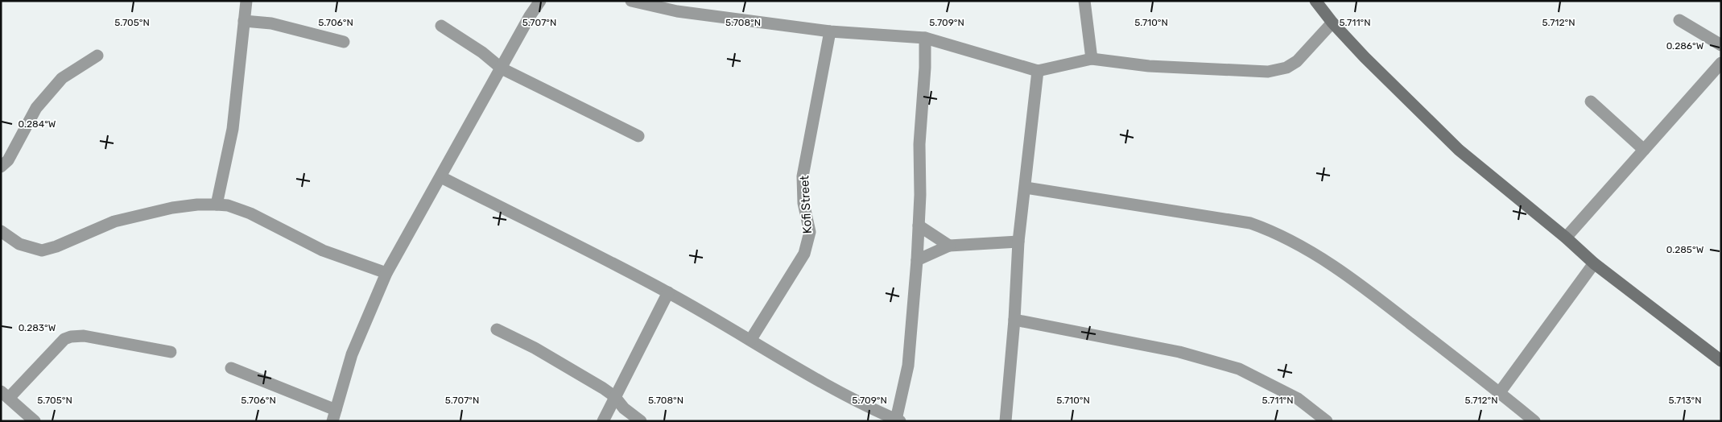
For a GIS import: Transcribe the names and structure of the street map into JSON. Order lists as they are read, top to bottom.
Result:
{
  "streets": {
    "street": ["Kofi Street"]
  },
  "coordinates": [
    "5.705°N",
    "5.706°N",
    "5.707°N",
    "5.708°N",
    "5.709°N",
    "5.710°N",
    "5.711°N",
    "5.712°N",
    "0.286°W",
    "0.284°W",
    "0.285°W",
    "0.283°W",
    "5.713°N"
  ]
}
